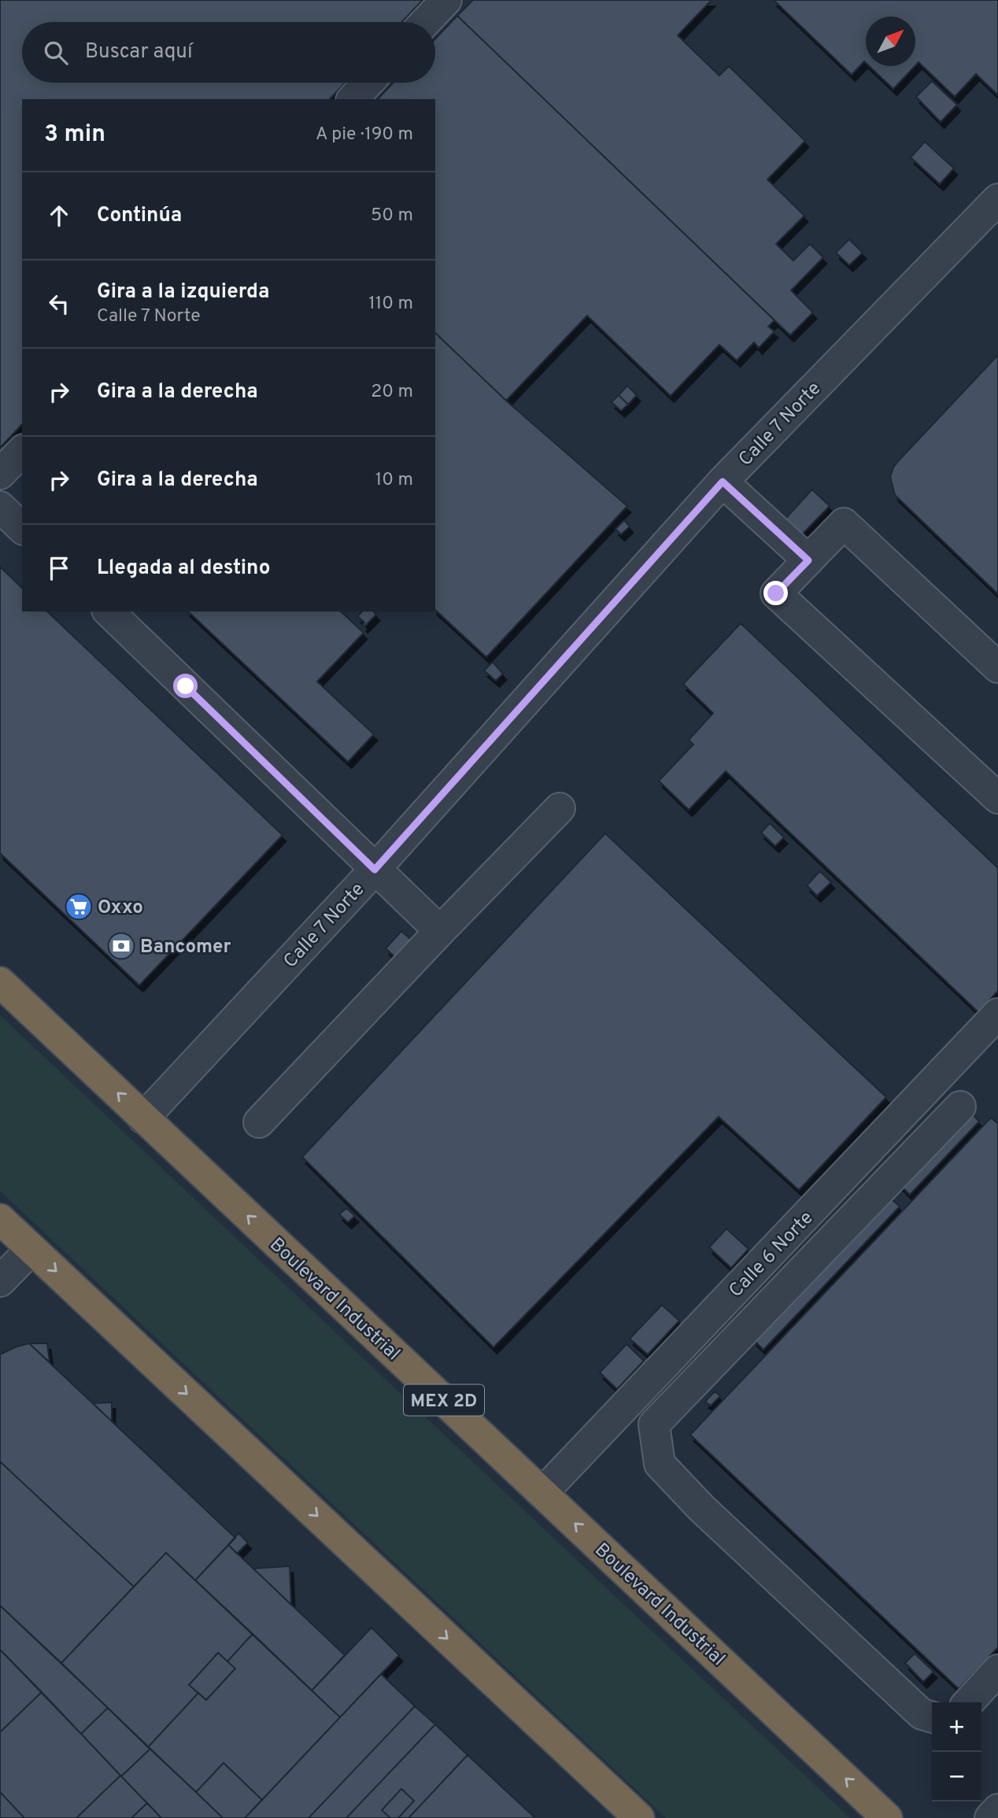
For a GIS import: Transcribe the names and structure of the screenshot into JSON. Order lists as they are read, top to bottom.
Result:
{
  "streets": {
    "highway": ["Boulevard Industrial", "MEX 2D"],
    "street": ["Calle 7 Norte", "Calle 6 Norte"]
  },
  "crossings": [
    ["Calle 7 Norte", "Boulevard Industrial"],
    ["Calle 6 Norte", "Boulevard Industrial"]
  ],
  "places": {
    "supermarket": ["Oxxo"],
    "bank": ["Bancomer"]
  },
  "north": "top right",
  "page": {
    "search": "Buscar aquí",
    "heading": ["3 min", "A pie · 190 m"],
    "list": [
      ["Continúa", "50 m"],
      ["Gira a la izquierda", "Calle 7 Norte", "110 m"],
      ["Gira a la derecha", "20 m"],
      ["Gira a la derecha", "10 m"],
      "Llegada al destino"
    ],
    "map_buttons": ["+", "−"]
  }
}
